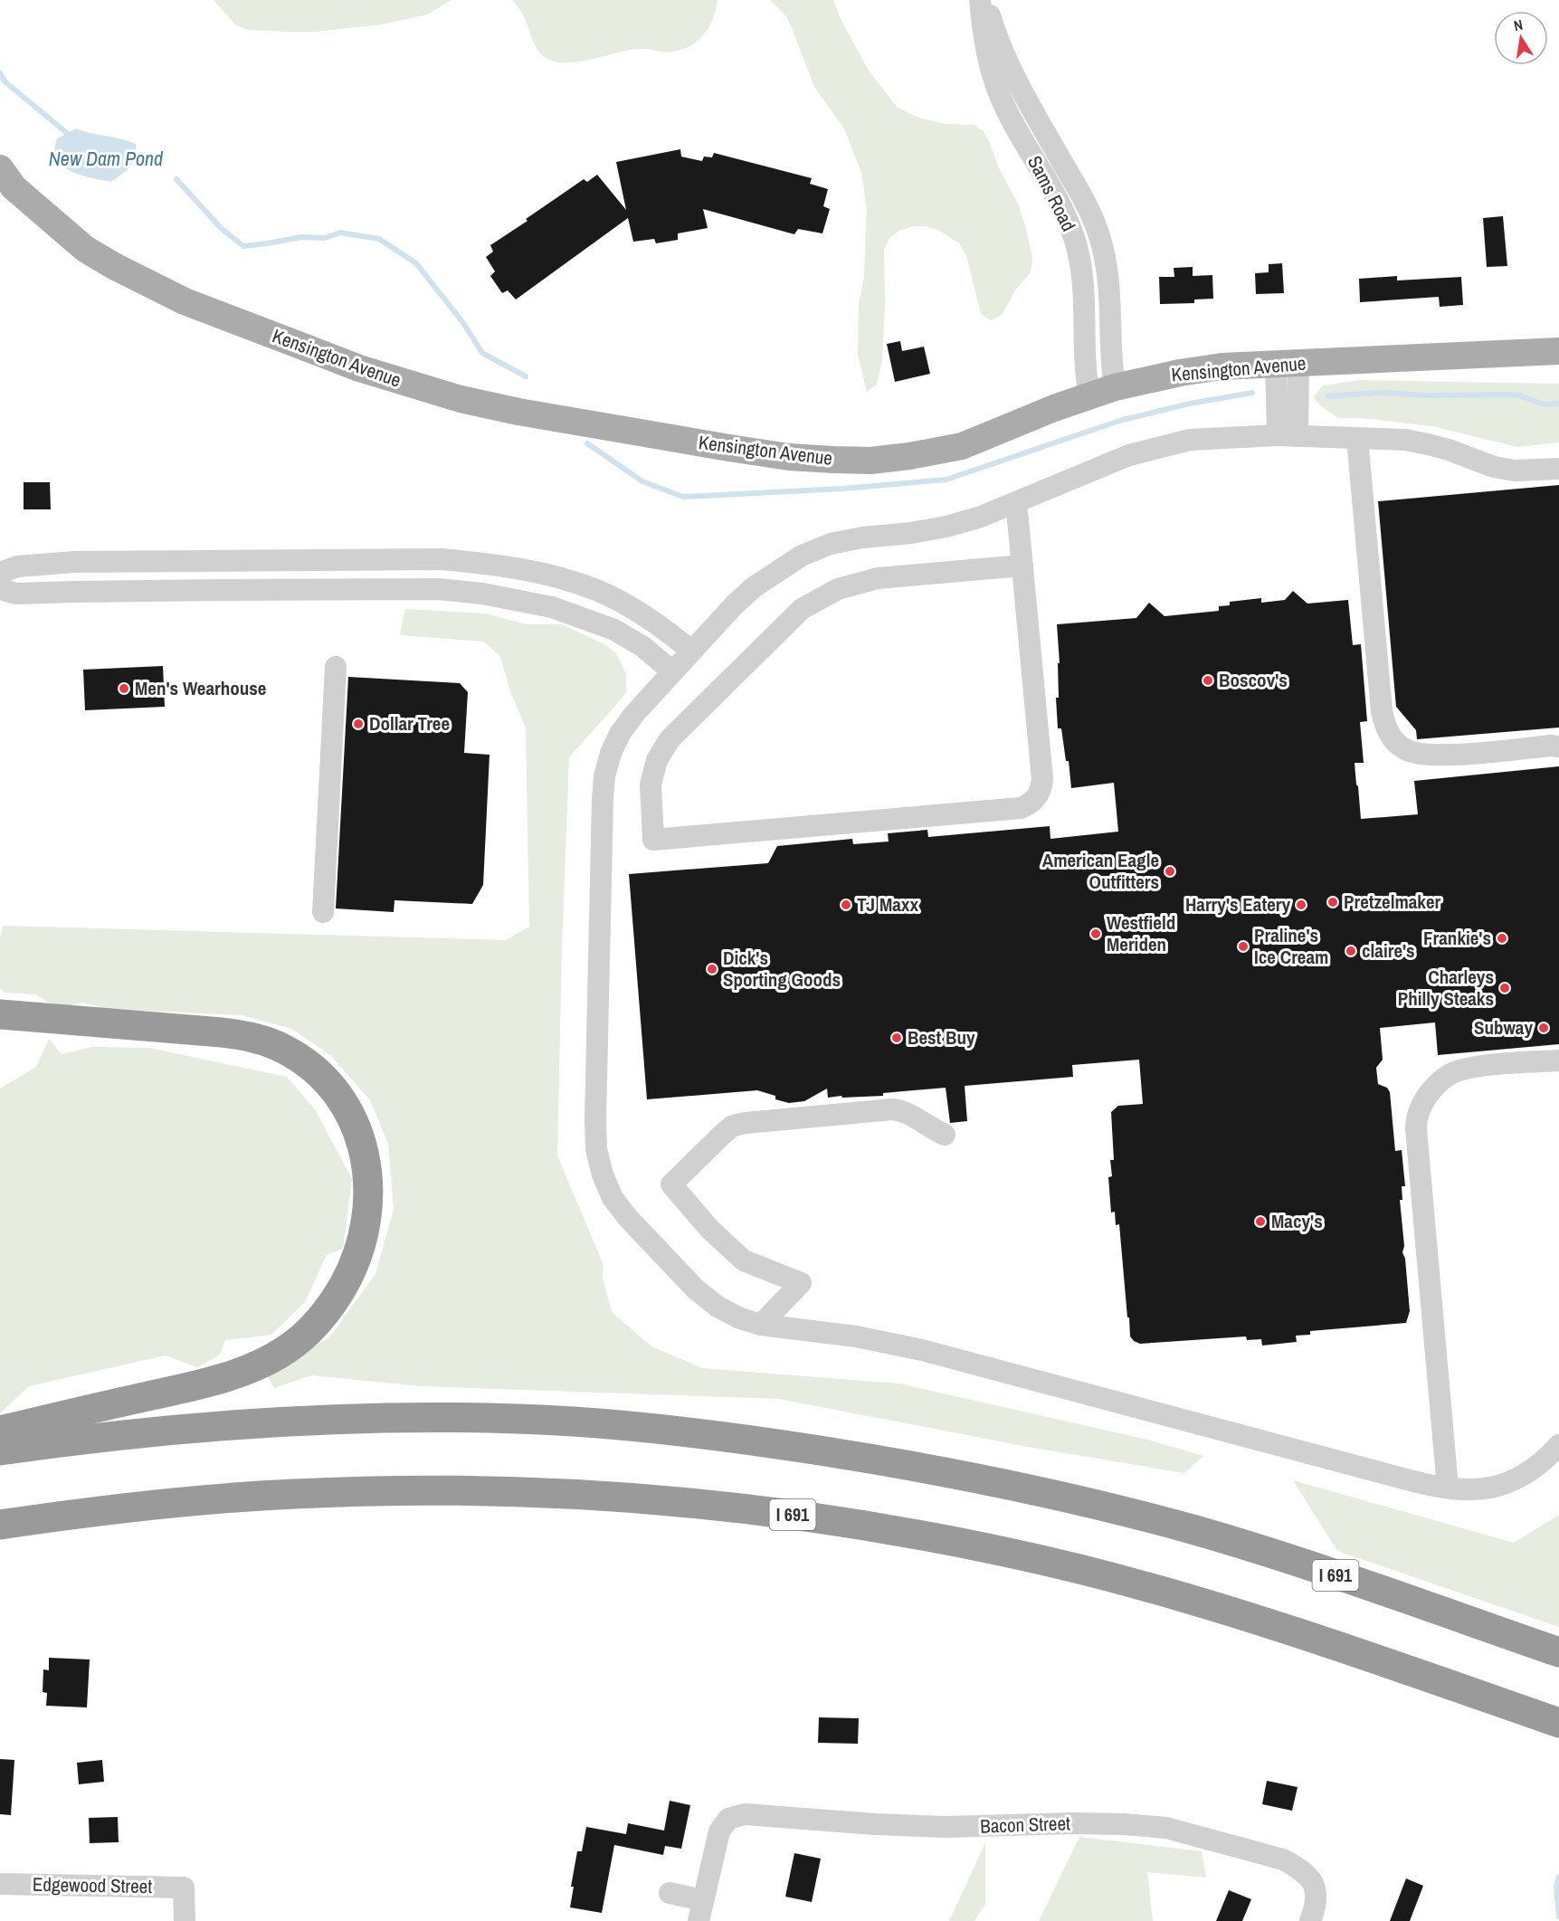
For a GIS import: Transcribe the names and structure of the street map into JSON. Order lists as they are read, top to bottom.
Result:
{
  "streets": {
    "highway": ["I 691"],
    "main road": ["Kensington Avenue"],
    "street": ["Sams Road", "Bacon Street", "Edgewood Street"]
  },
  "crossings": [
    ["Sams Road", "Kensington Avenue"]
  ],
  "water": ["New Dam Pond"],
  "places": [
    "Boscov's",
    "Men's Wearhouse",
    "Dollar Tree",
    "American Eagle Outfitters",
    "Pretzelmaker",
    "TJ Maxx",
    "Harry's Eatery",
    "Westfield Meriden",
    "Frankie's",
    "Praline's Ice Cream",
    "claire's",
    "Dick's Sporting Goods",
    "Charleys Philly Steaks",
    "Subway",
    "Best Buy",
    "Macy's"
  ],
  "north": "top"
}
